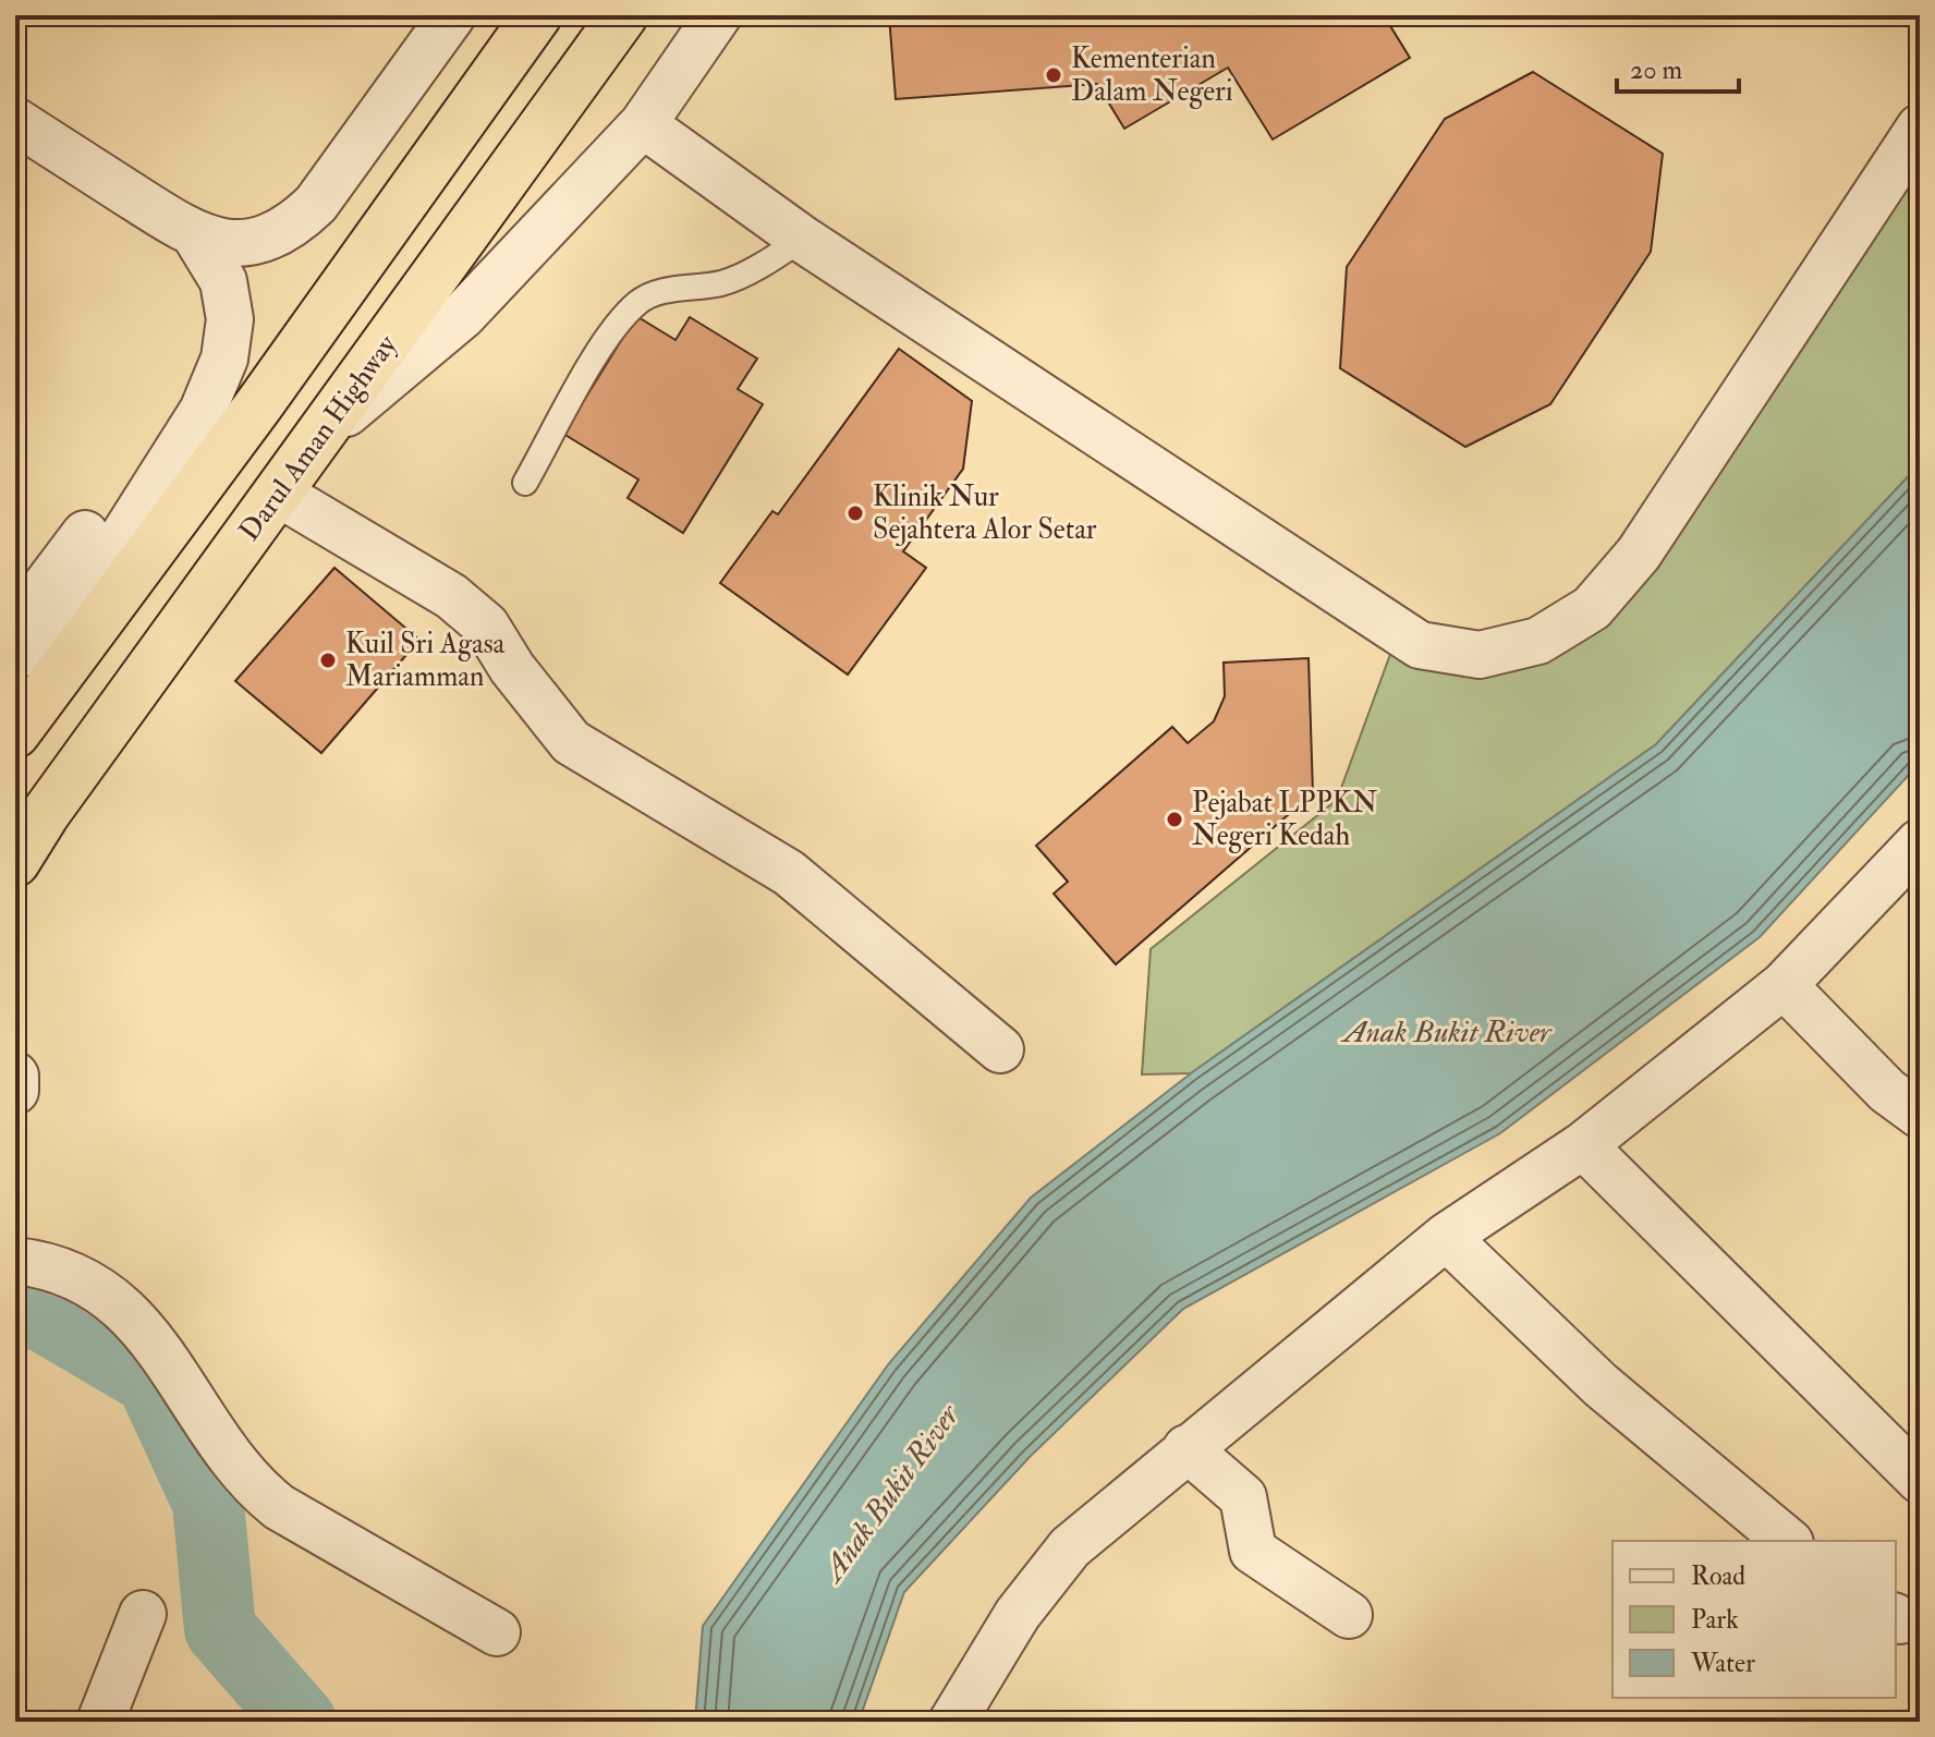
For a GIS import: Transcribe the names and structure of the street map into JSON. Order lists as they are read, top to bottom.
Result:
{
  "streets": {
    "highway": ["Darul Aman Highway"]
  },
  "water": ["Anak Bukit River"],
  "places": [
    "Kementerian Dalam Negeri",
    "Klinik Nur Sejahtera Alor Setar",
    "Kuil Sri Agasa Mariamman",
    "Pejabat LPPKN Negeri Kedah"
  ],
  "legend": ["Road", "Park", "Water"],
  "scale_bar": "20 m"
}
